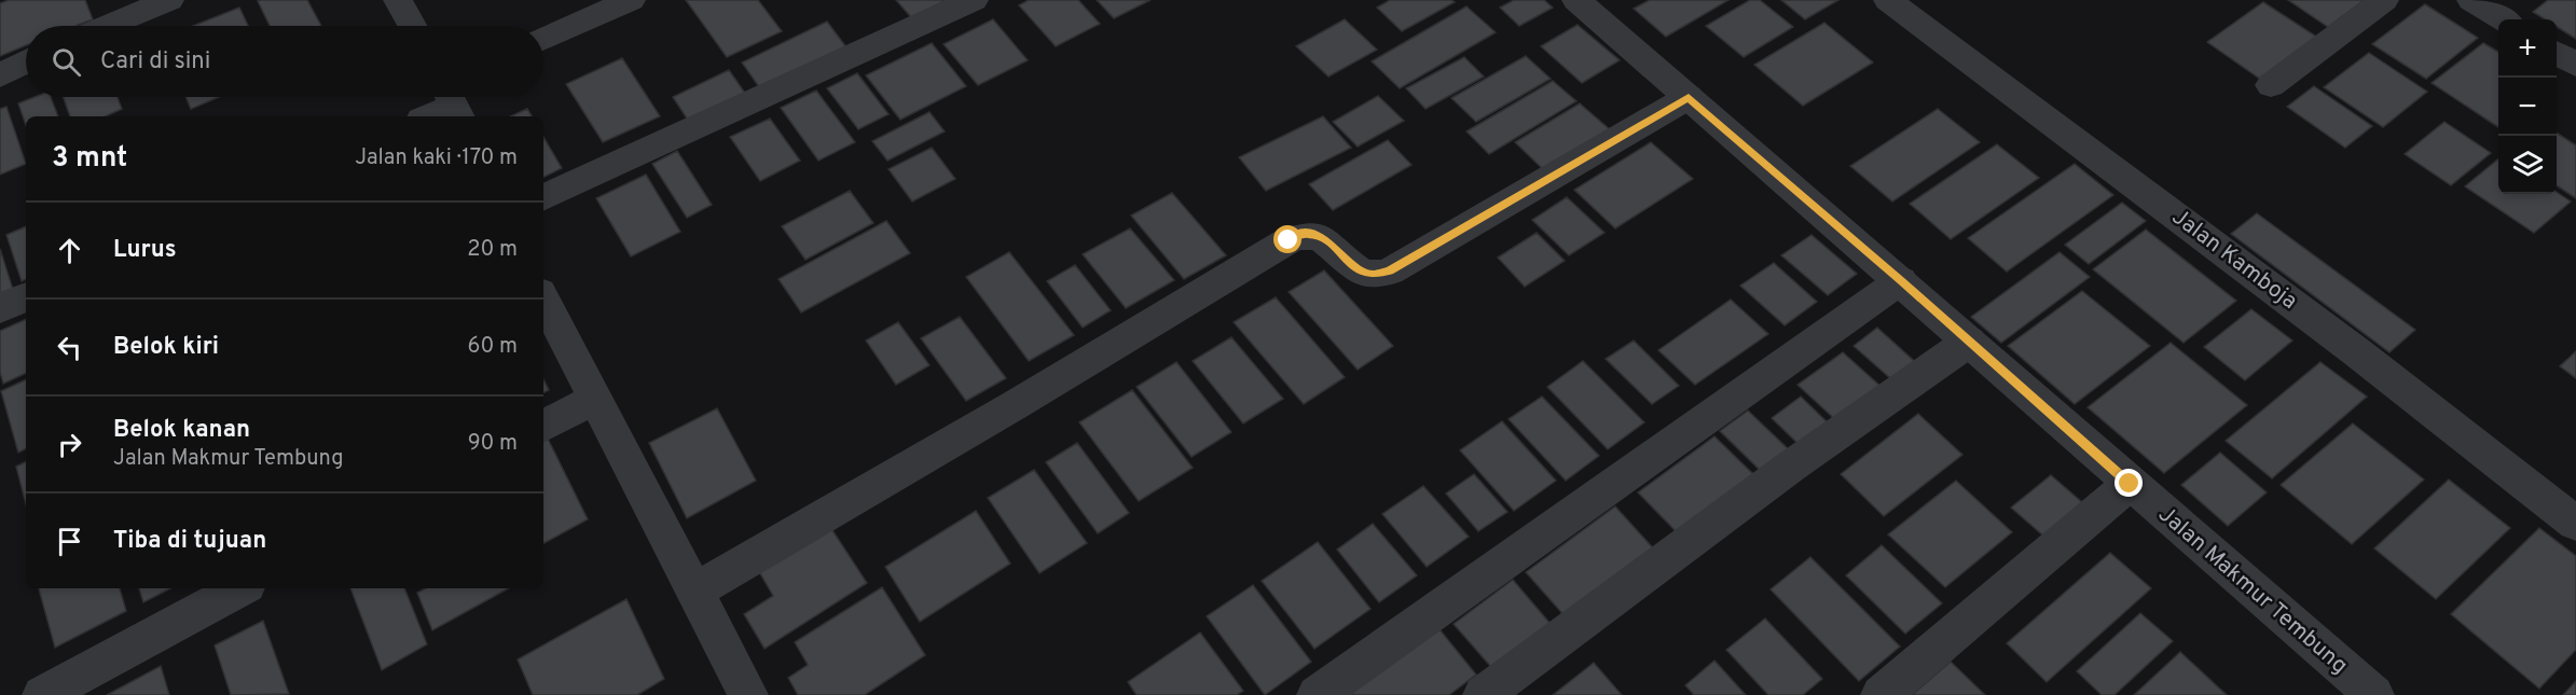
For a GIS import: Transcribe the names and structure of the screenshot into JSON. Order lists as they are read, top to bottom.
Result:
{
  "streets": {
    "street": ["Jalan Kamboja", "Jalan Makmur Tembung"]
  },
  "page": {
    "map_buttons": ["+", "−"],
    "search": "Cari di sini",
    "heading": ["3 mnt", "Jalan kaki · 170 m"],
    "list": [
      ["Lurus", "20 m"],
      ["Belok kiri", "60 m"],
      ["Belok kanan", "Jalan Makmur Tembung", "90 m"],
      "Tiba di tujuan"
    ]
  }
}
